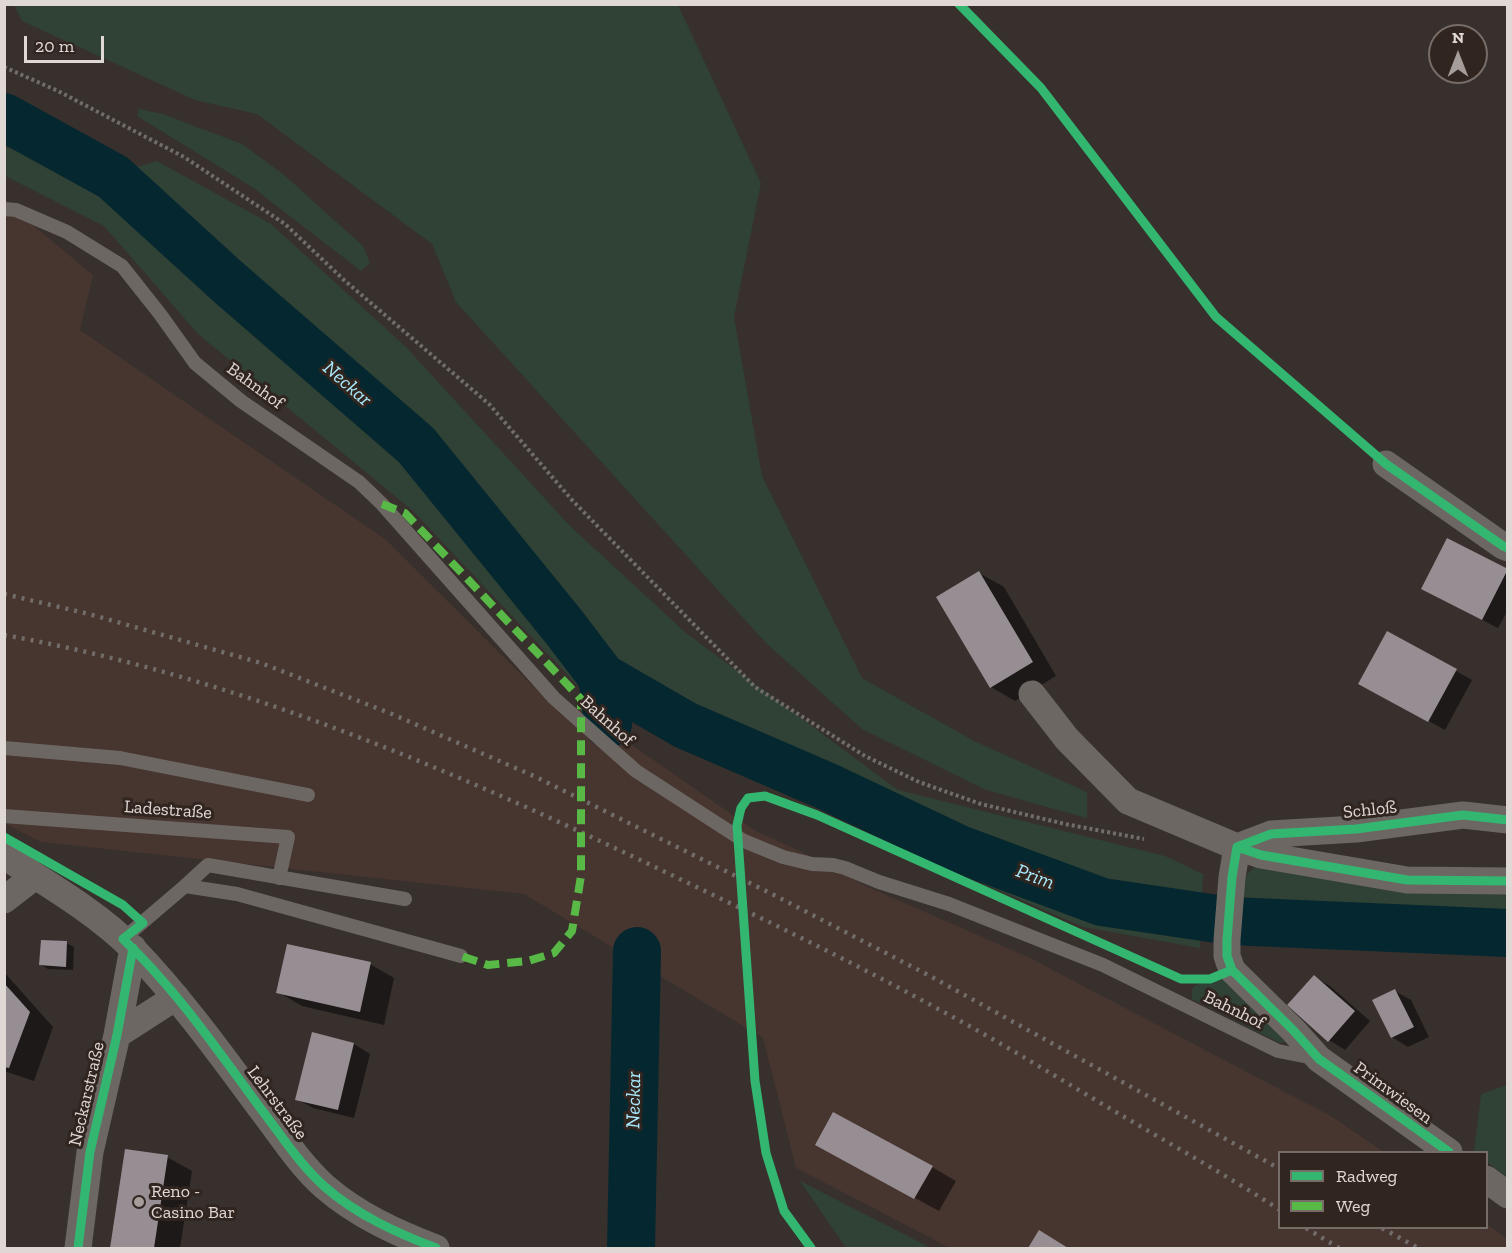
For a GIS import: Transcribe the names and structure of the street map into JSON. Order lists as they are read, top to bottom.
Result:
{
  "streets": {
    "street": [
      "Schloß",
      "Primwiesen",
      "Neckarstraße",
      "Lehrstraße"
    ],
    "lane": ["Bahnhof", "Ladestraße"]
  },
  "crossings": [
    ["Bahnhof", "Primwiesen"],
    ["Schloß", "Primwiesen"],
    ["Neckarstraße", "Lehrstraße"]
  ],
  "water": ["Neckar", "Prim"],
  "places": ["Reno - Casino Bar"],
  "legend": ["Radweg", "Weg"],
  "scale_bar": "20 m",
  "north": "top"
}
